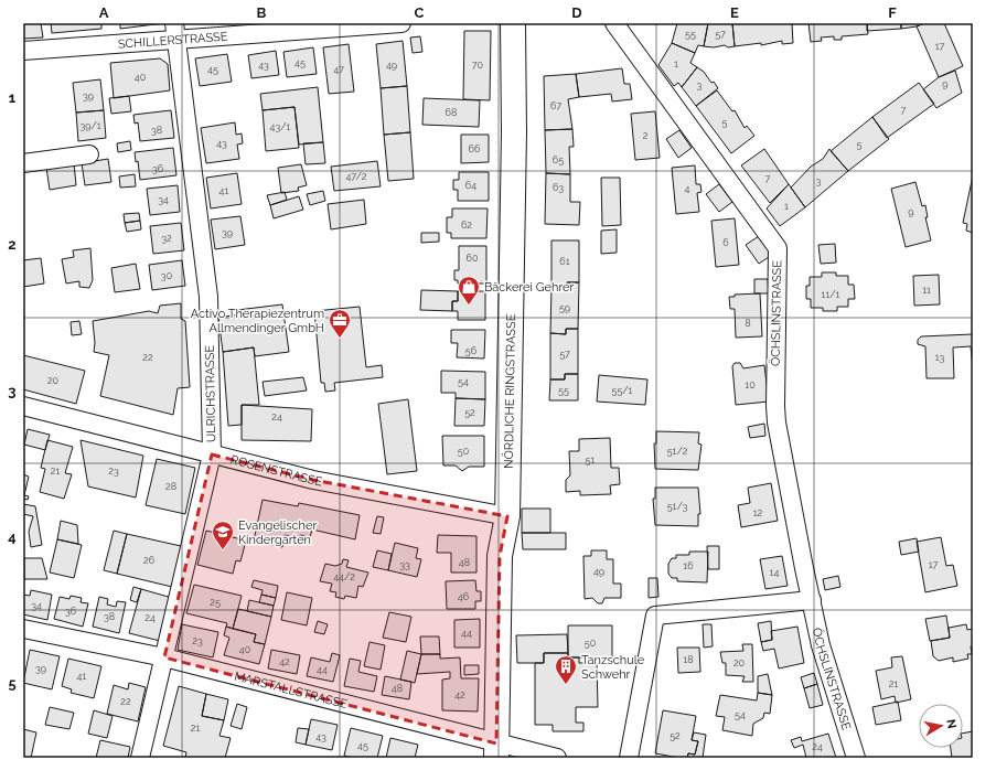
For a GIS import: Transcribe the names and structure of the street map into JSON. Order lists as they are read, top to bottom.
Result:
{
  "streets": {
    "street": [
      "SCHILLERSTRASSE",
      "ÖCHSLINSTRASSE",
      "NÖRDLICHE RINGSTRASSE",
      "ULRICHSTRASSE",
      "ROSENSTRASSE",
      "MARSTALLSTRASSE"
    ]
  },
  "crossings": [
    ["SCHILLERSTRASSE", "ULRICHSTRASSE"],
    ["NÖRDLICHE RINGSTRASSE", "ROSENSTRASSE"],
    ["NÖRDLICHE RINGSTRASSE", "MARSTALLSTRASSE"],
    ["ULRICHSTRASSE", "ROSENSTRASSE"],
    ["ULRICHSTRASSE", "MARSTALLSTRASSE"]
  ],
  "places": {
    "shop": ["Bäckerei Gehrer"],
    "office": ["Activo Therapiezentrum Allmendinger GmbH"],
    "school or university": ["Evangelischer Kindergarten"],
    "building": ["Tanzschule Schwehr"]
  },
  "house_numbers": [
    "55",
    "57",
    "17",
    "45",
    "1",
    "43",
    "49",
    "70",
    "45",
    "47",
    "40",
    "9",
    "3",
    "39",
    "67",
    "7",
    "68",
    "5",
    "39/1",
    "43/1",
    "38",
    "2",
    "43",
    "5",
    "66",
    "65",
    "36",
    "47/2",
    "7",
    "3",
    "64",
    "63",
    "4",
    "41",
    "34",
    "1",
    "9",
    "62",
    "39",
    "32",
    "6",
    "60",
    "61",
    "30",
    "11",
    "11/1",
    "59",
    "8",
    "56",
    "57",
    "22",
    "13",
    "20",
    "54",
    "10",
    "55",
    "55/1",
    "52",
    "24",
    "50",
    "51/2",
    "51",
    "21",
    "23",
    "28",
    "51/3",
    "12",
    "26",
    "48",
    "33",
    "17",
    "16",
    "49",
    "14",
    "44/2",
    "46",
    "25",
    "34",
    "36",
    "38",
    "24",
    "44",
    "23",
    "50",
    "40",
    "18",
    "42",
    "20",
    "39",
    "44",
    "41",
    "21",
    "48",
    "42",
    "22",
    "54",
    "21",
    "52",
    "43",
    "45",
    "24"
  ],
  "north": "right",
  "grid": {
    "columns": [
      "A",
      "B",
      "C",
      "D",
      "E",
      "F"
    ],
    "rows": [
      "1",
      "2",
      "3",
      "4",
      "5"
    ]
  }
}
